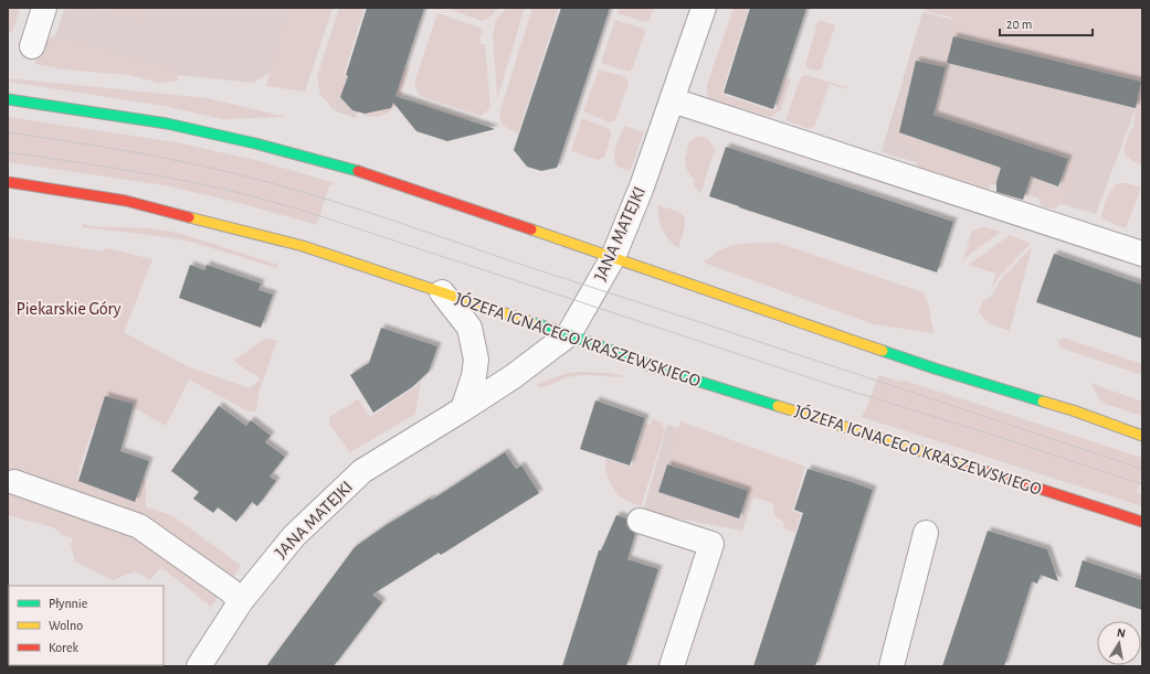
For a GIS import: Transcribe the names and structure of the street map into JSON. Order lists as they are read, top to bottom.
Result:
{
  "streets": {
    "main road": ["JÓZEFA IGNACEGO KRASZEWSKIEGO"],
    "street": ["JANA MATEJKI"]
  },
  "crossings": [
    ["JANA MATEJKI", "JÓZEFA IGNACEGO KRASZEWSKIEGO"]
  ],
  "parks": ["Piekarskie Góry"],
  "legend": ["Płynnie", "Wolno", "Korek"],
  "scale_bar": "20 m",
  "north": "top"
}
